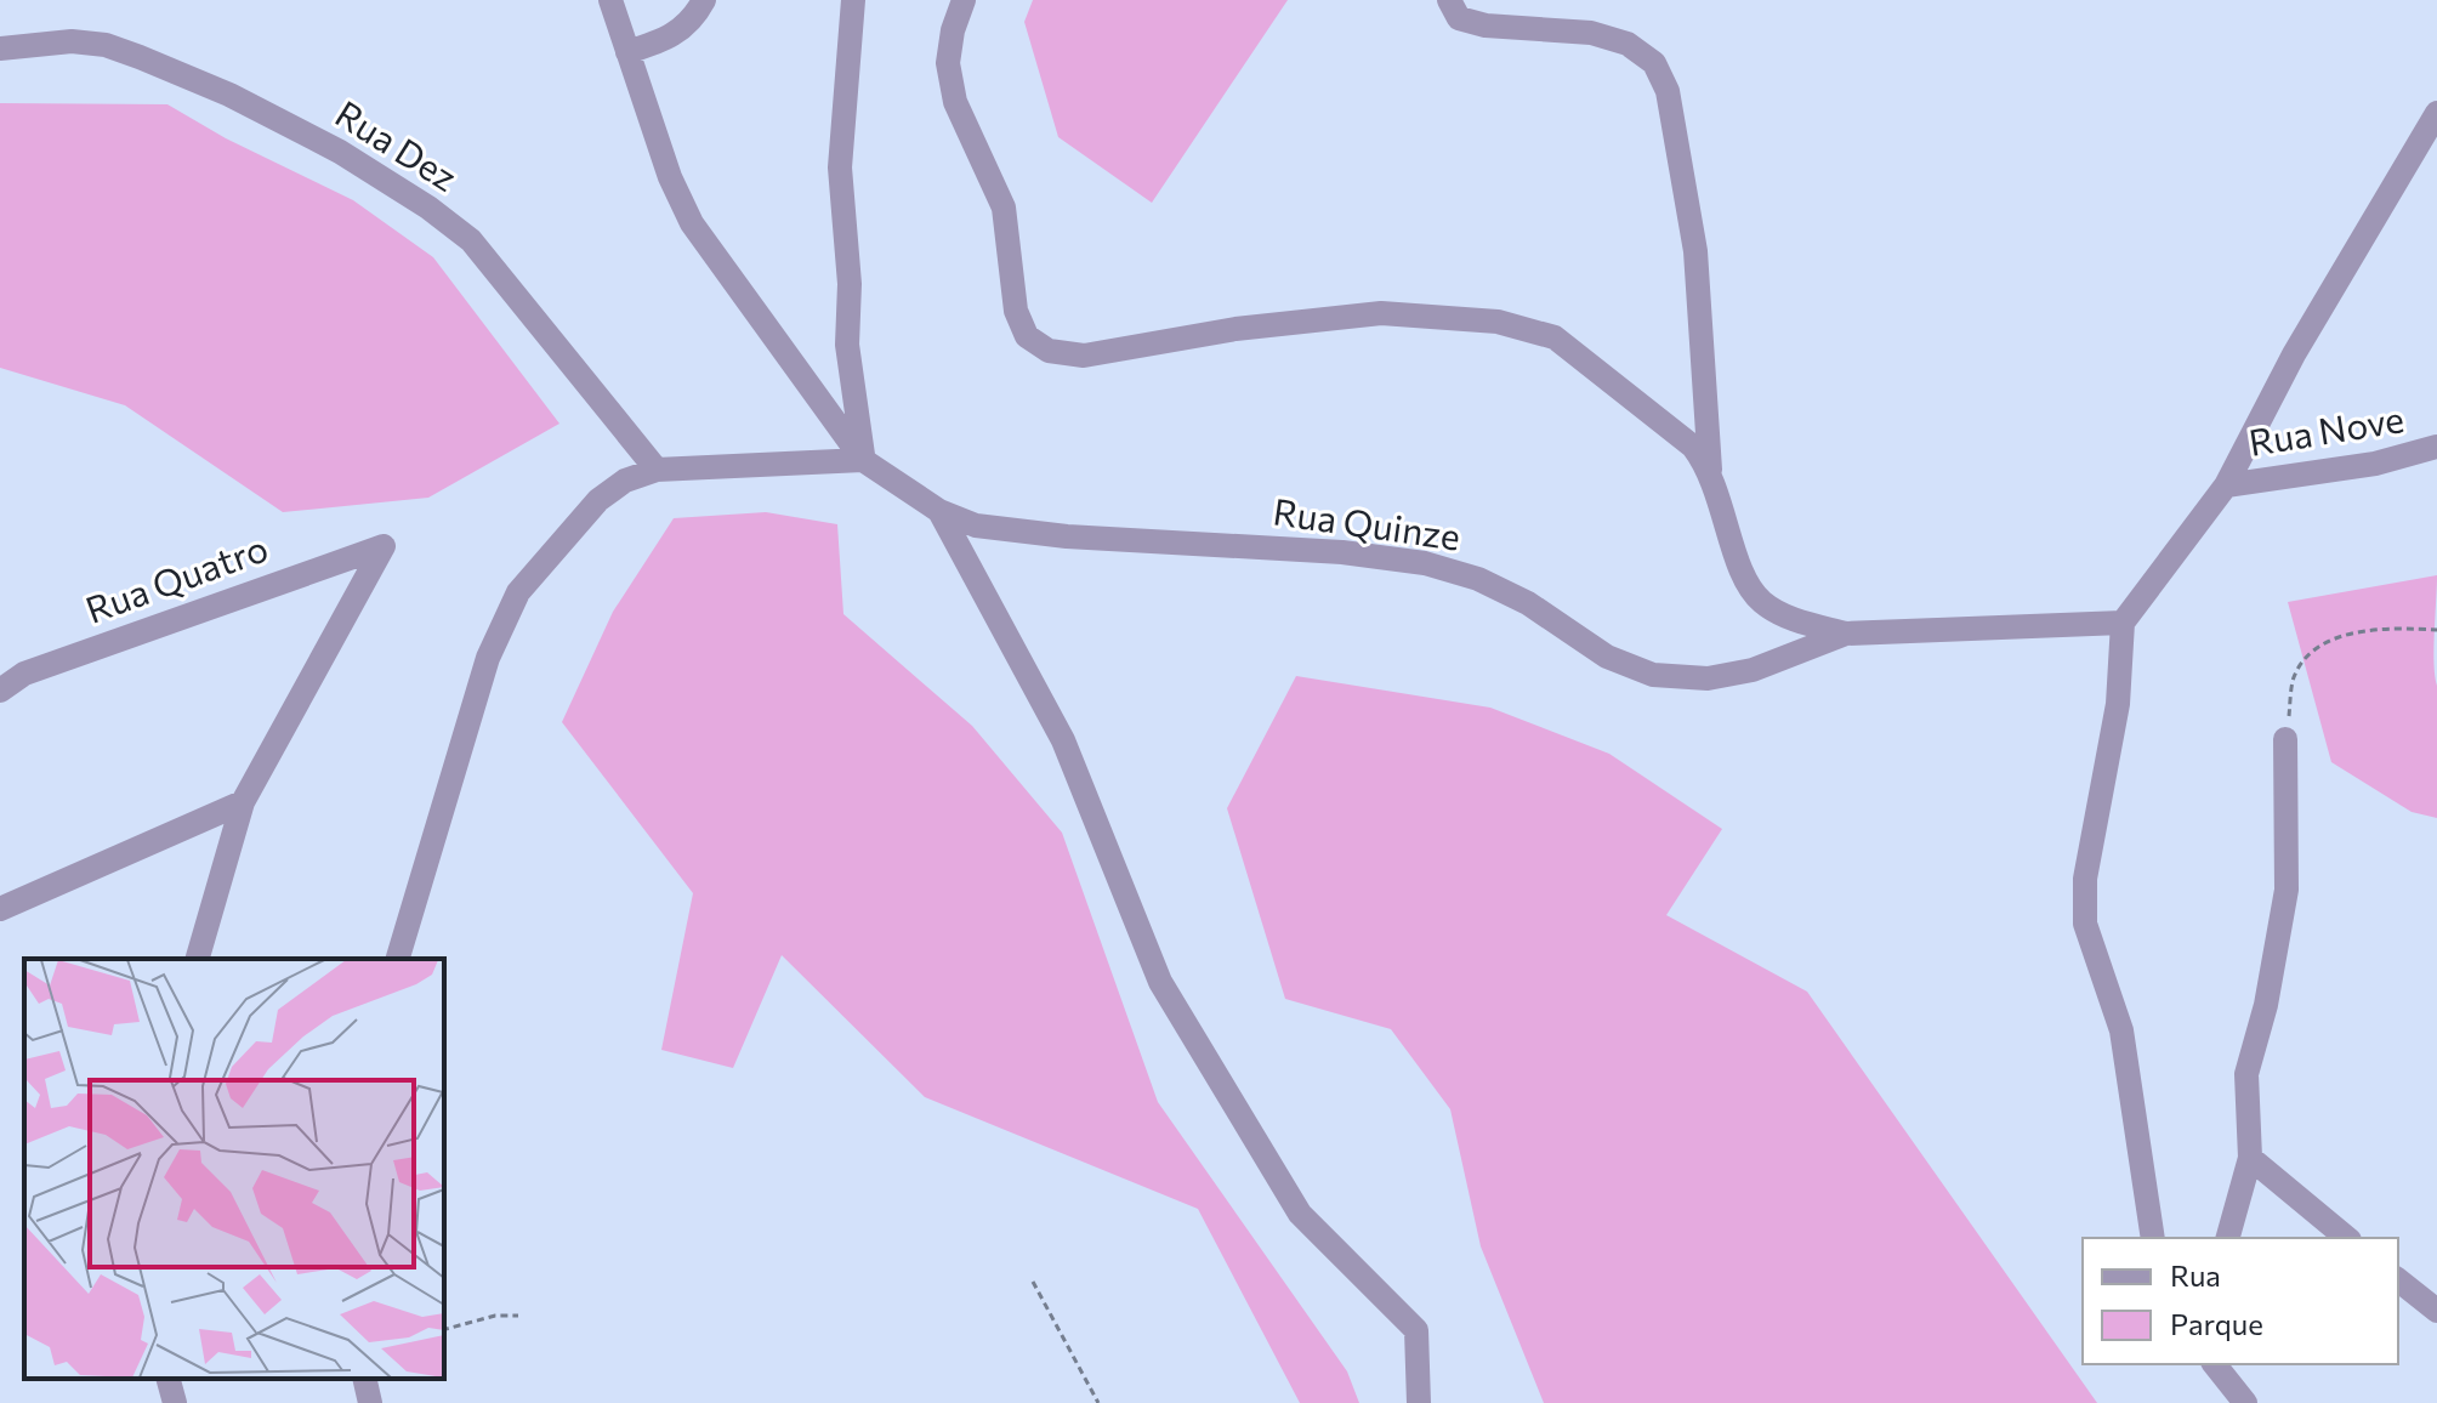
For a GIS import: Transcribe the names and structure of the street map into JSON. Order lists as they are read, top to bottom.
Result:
{
  "streets": {
    "street": [
      "Rua Dez",
      "Rua Nove",
      "Rua Quinze",
      "Rua Quatro"
    ]
  },
  "legend": ["Rua", "Parque"]
}
